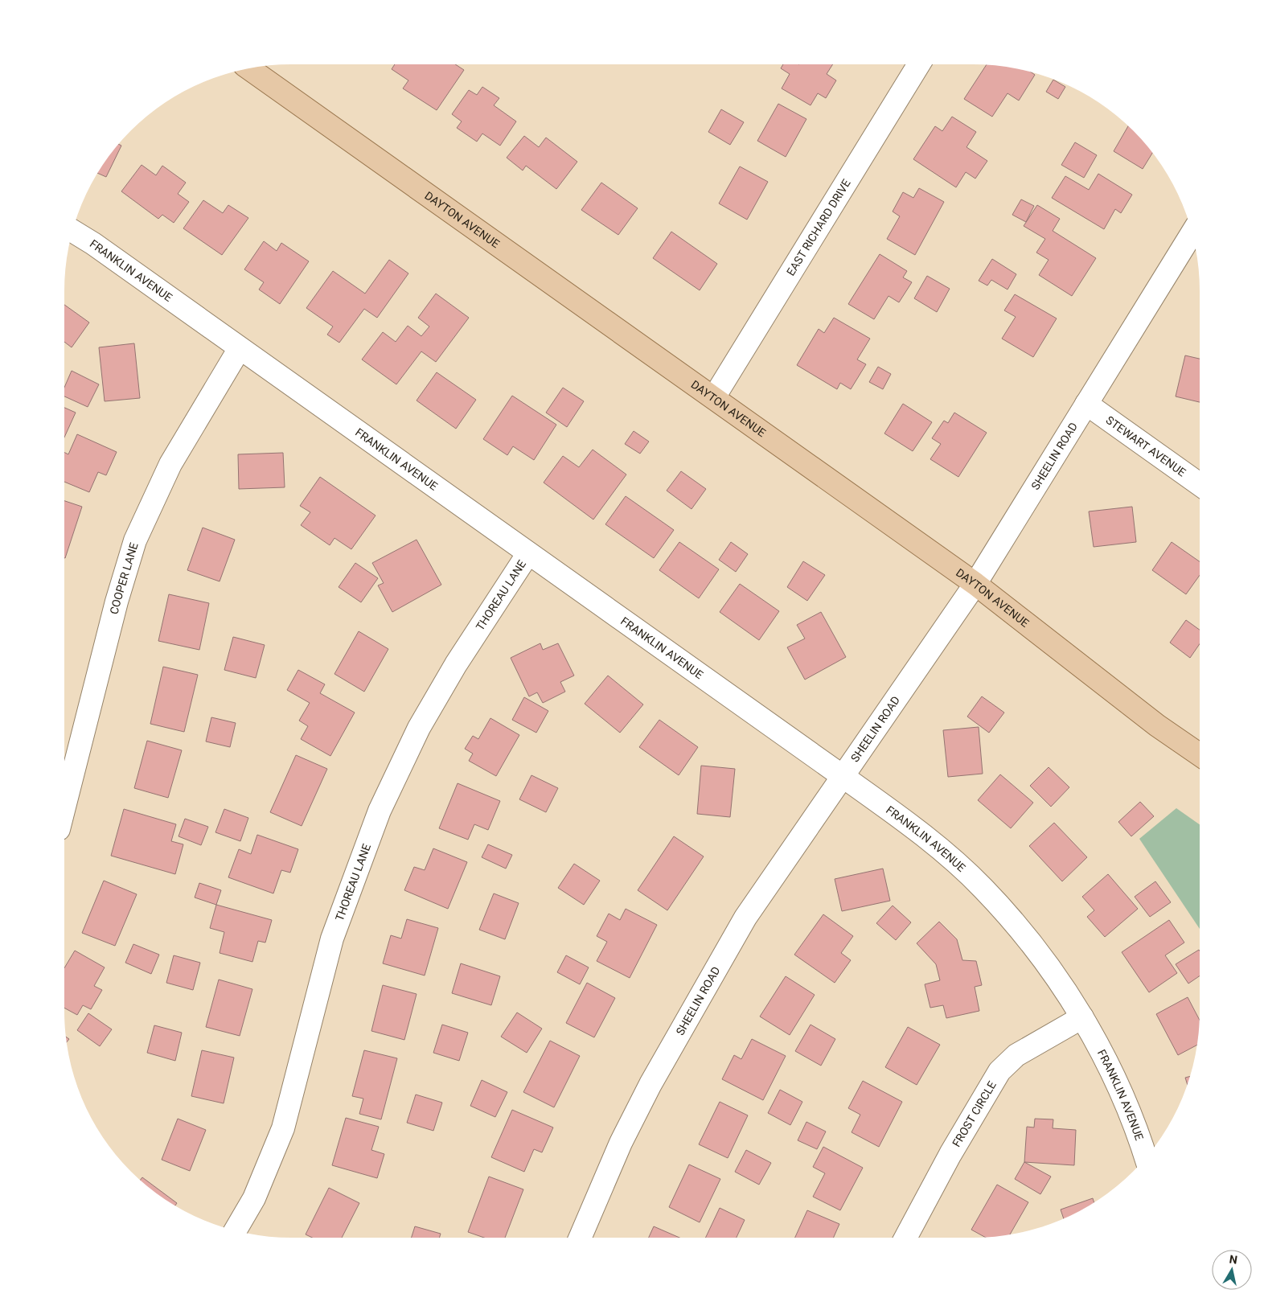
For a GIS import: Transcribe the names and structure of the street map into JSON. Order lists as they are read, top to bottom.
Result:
{
  "streets": {
    "main road": ["DAYTON AVENUE"],
    "street": [
      "EAST RICHARD DRIVE",
      "FRANKLIN AVENUE",
      "STEWART AVENUE",
      "SHEELIN ROAD",
      "COOPER LANE",
      "THOREAU LANE",
      "FROST CIRCLE"
    ]
  },
  "crossings": [
    ["DAYTON AVENUE", "EAST RICHARD DRIVE"],
    ["DAYTON AVENUE", "SHEELIN ROAD"],
    ["FRANKLIN AVENUE", "SHEELIN ROAD"],
    ["FRANKLIN AVENUE", "COOPER LANE"],
    ["FRANKLIN AVENUE", "THOREAU LANE"],
    ["FRANKLIN AVENUE", "FROST CIRCLE"],
    ["STEWART AVENUE", "SHEELIN ROAD"]
  ],
  "north": "top"
}
